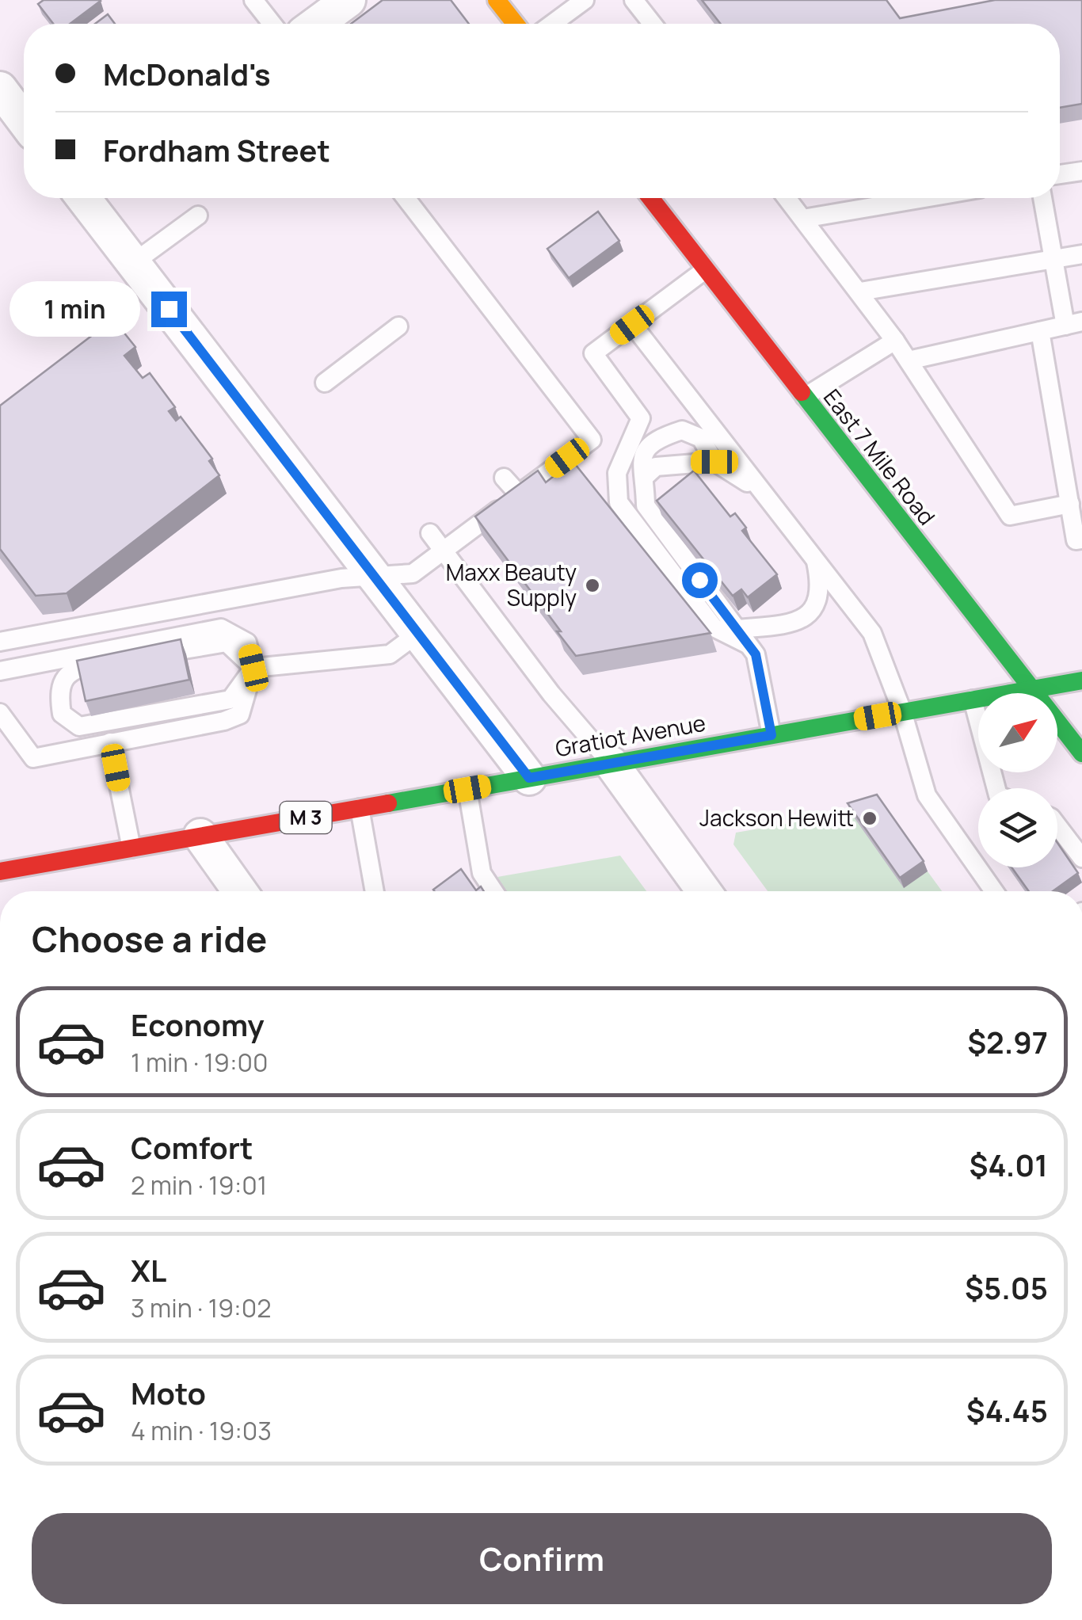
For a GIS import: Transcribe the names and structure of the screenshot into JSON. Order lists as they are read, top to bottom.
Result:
{
  "streets": {
    "main road": ["East 7 Mile Road", "Gratiot Avenue", "M 3"]
  },
  "crossings": [
    ["East 7 Mile Road", "Gratiot Avenue"]
  ],
  "places": ["Maxx Beauty Supply", "Jackson Hewitt"],
  "north": "top right",
  "page": {
    "banner": ["McDonald's", "Fordham Street"],
    "bubble": "1 min",
    "heading": "Choose a ride",
    "list": [
      {
        "name": "Economy",
        "note": "1 min · 19:00",
        "value": "$2.97"
      },
      {
        "name": "Comfort",
        "note": "2 min · 19:01",
        "value": "$4.01"
      },
      {
        "name": "XL",
        "note": "3 min · 19:02",
        "value": "$5.05"
      },
      {
        "name": "Moto",
        "note": "4 min · 19:03",
        "value": "$4.45"
      }
    ],
    "buttons": "Confirm"
  }
}
